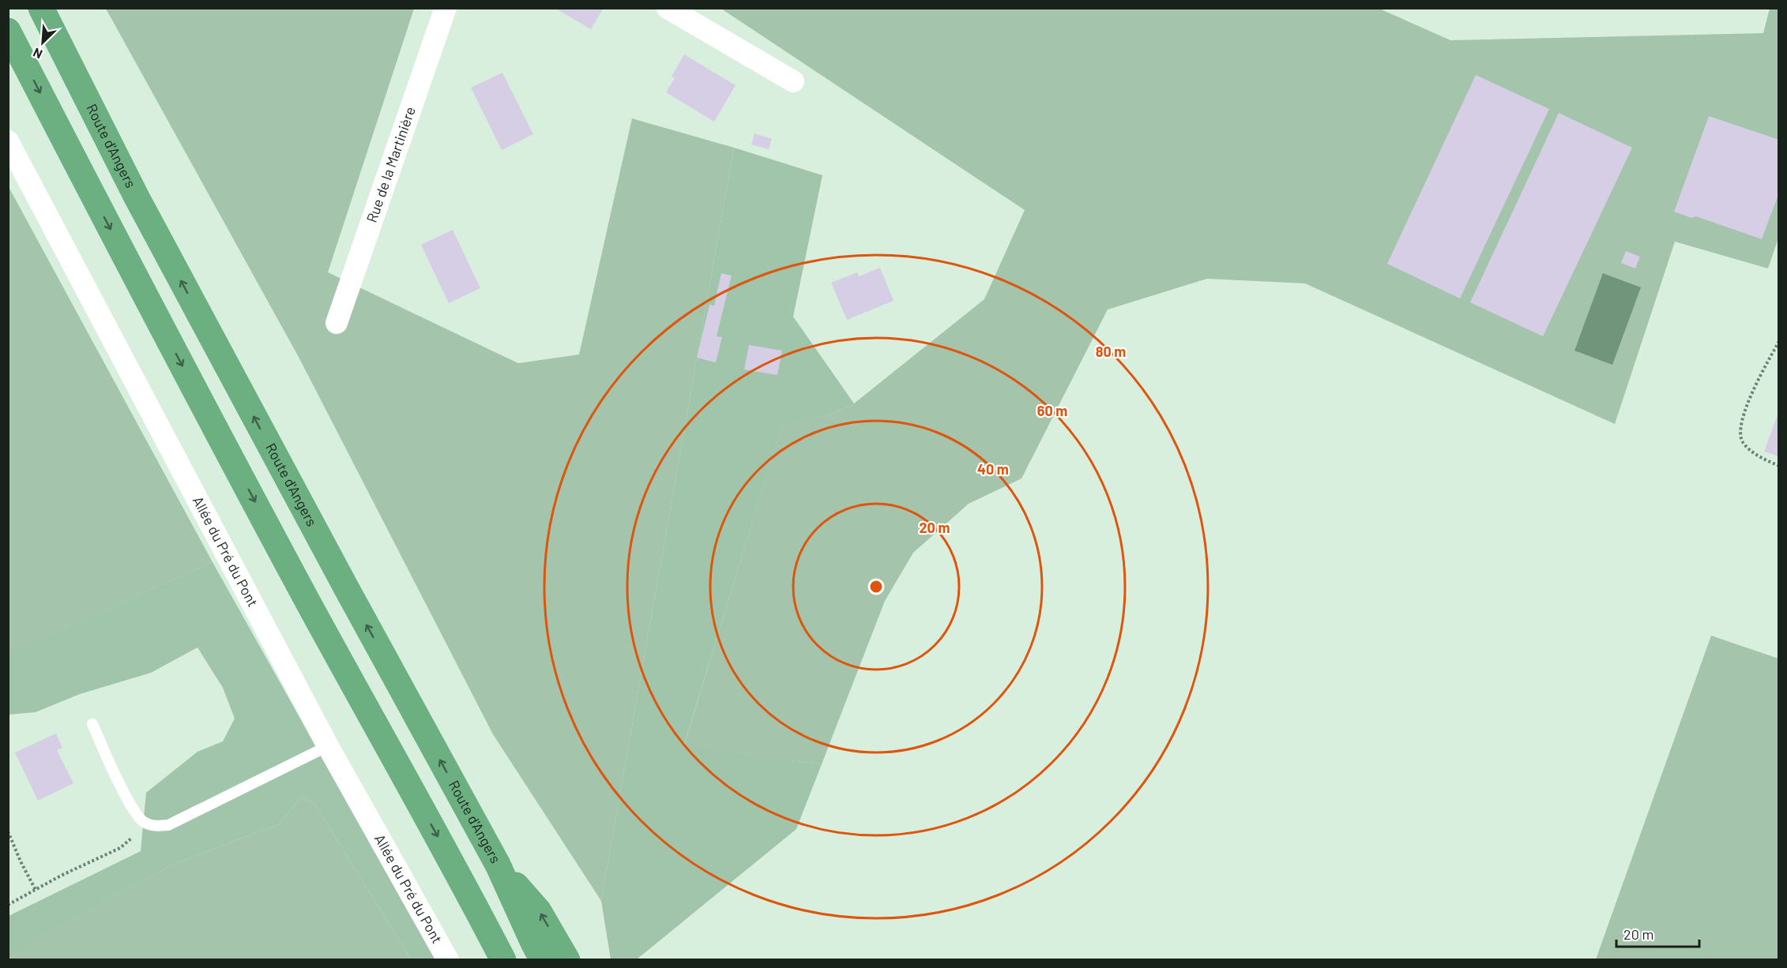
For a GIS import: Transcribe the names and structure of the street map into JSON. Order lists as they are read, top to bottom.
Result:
{
  "streets": {
    "highway": ["Route d'Angers"],
    "street": ["Rue de la Martinière", "Allée du Pré du Pont"]
  },
  "scale_bar": "20 m",
  "north": "bottom left",
  "rings": [
    "80 m",
    "60 m",
    "40 m",
    "20 m"
  ]
}
